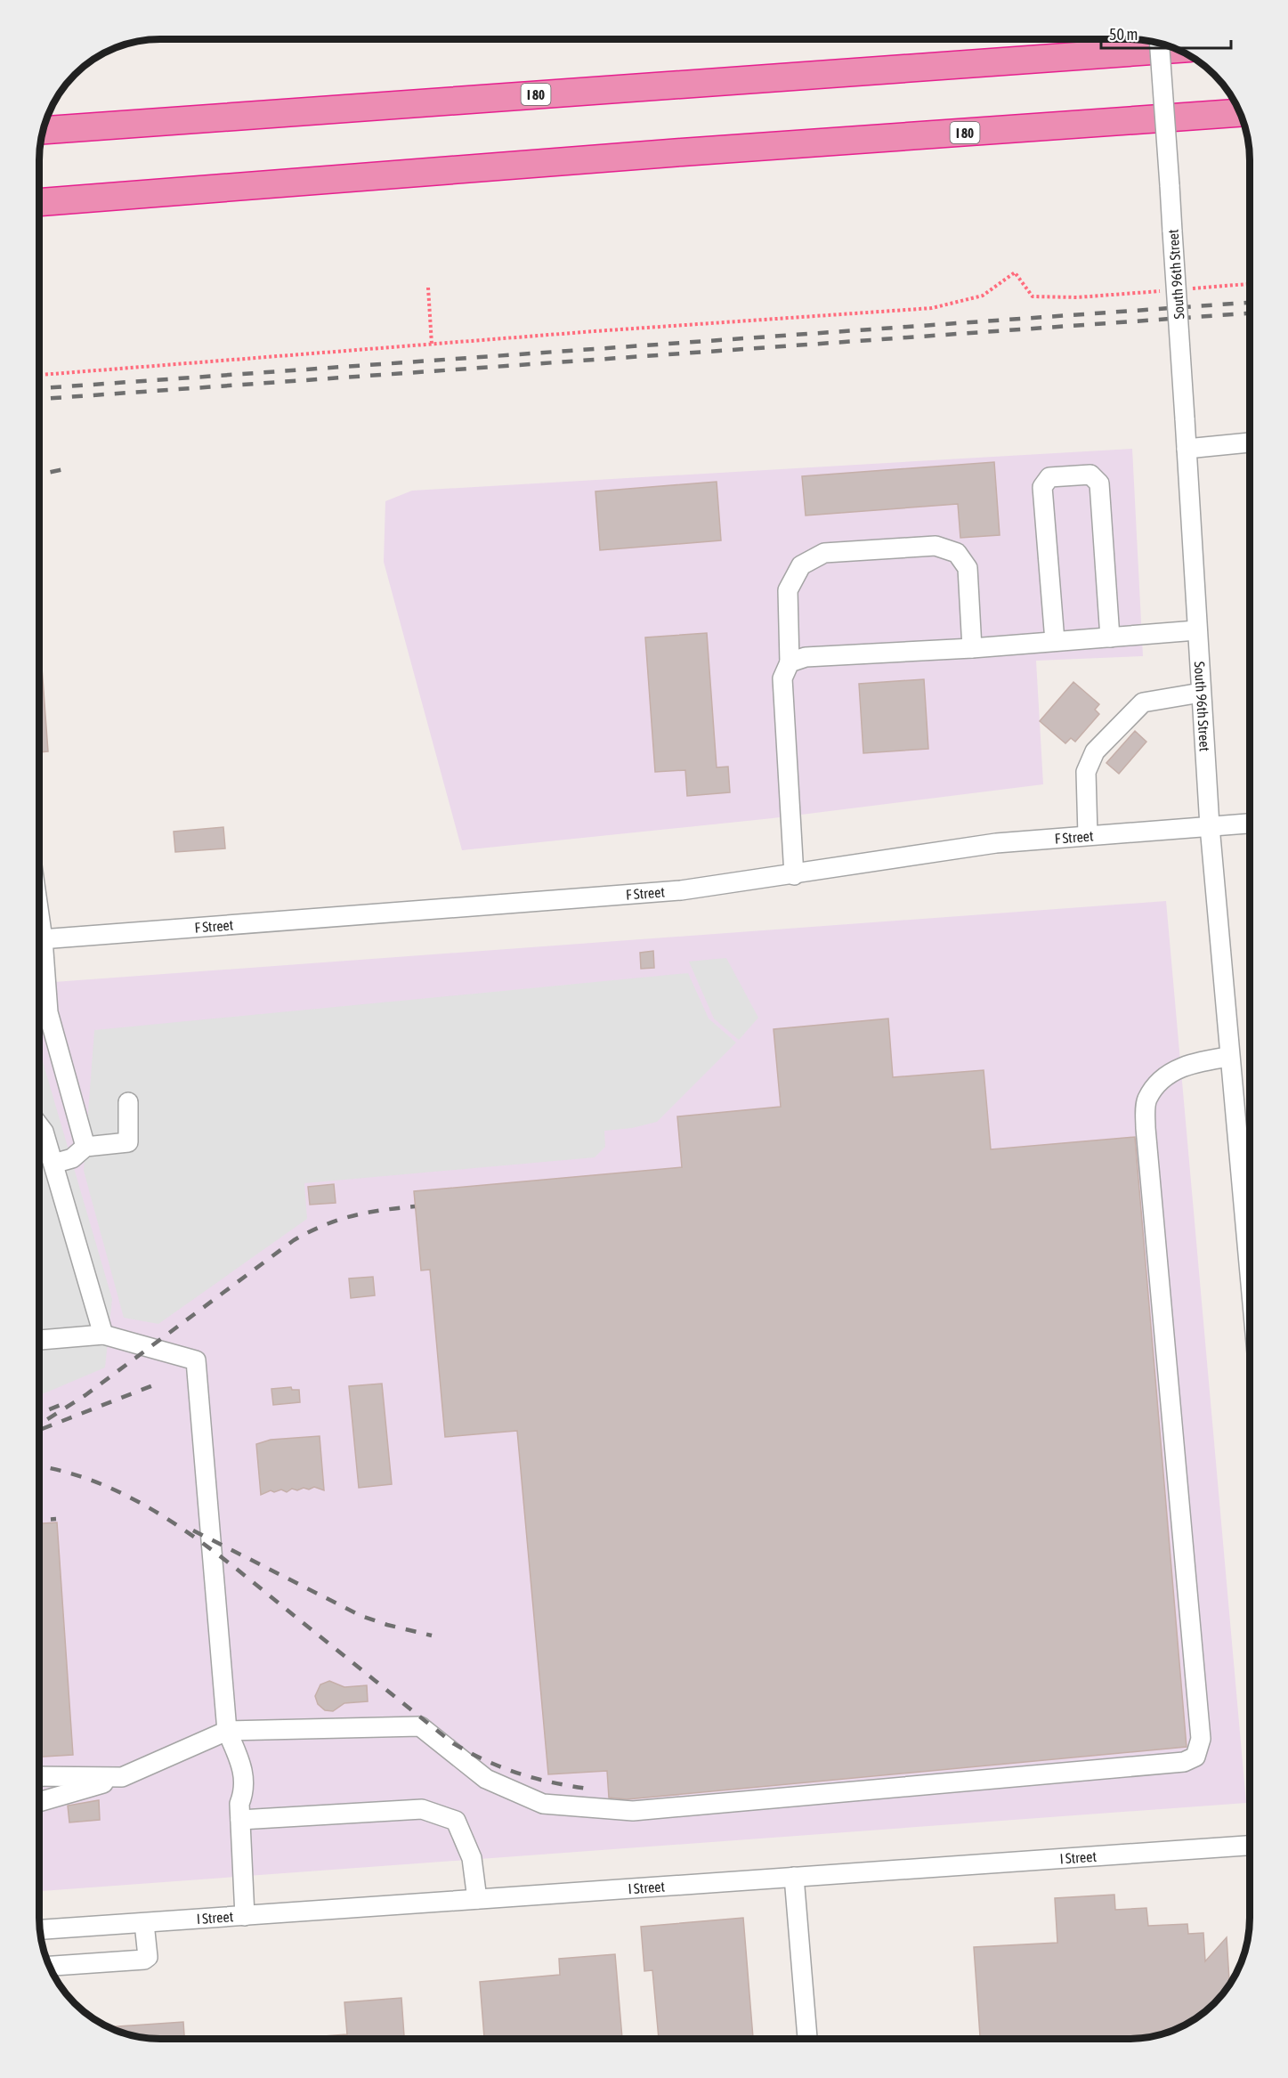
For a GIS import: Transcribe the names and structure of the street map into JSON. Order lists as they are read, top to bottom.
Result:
{
  "streets": {
    "highway": ["I 80"],
    "street": ["South 96th Street", "F Street", "I Street"]
  },
  "crossings": [
    ["South 96th Street", "F Street"]
  ],
  "scale_bar": "50 m"
}
